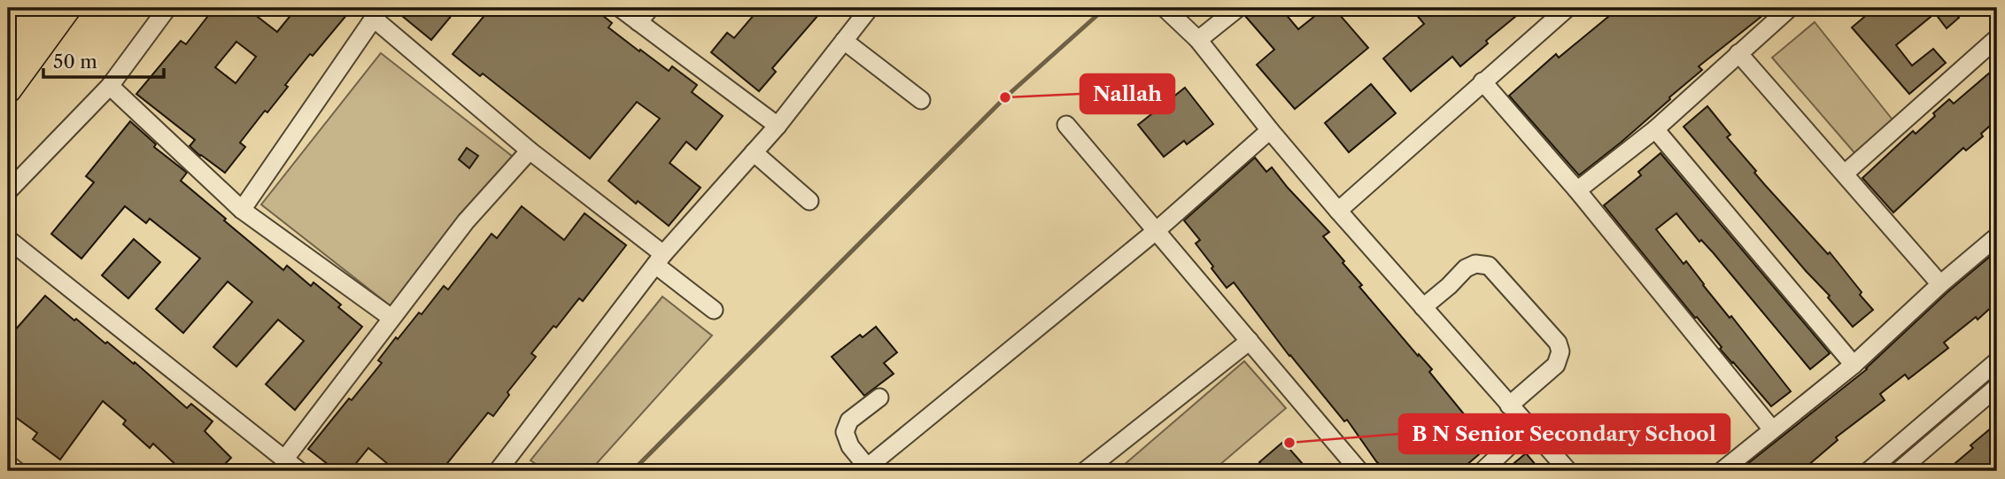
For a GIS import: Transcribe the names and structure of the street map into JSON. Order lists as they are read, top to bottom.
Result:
{
  "places": ["Nallah", "B N Senior Secondary School"],
  "scale_bar": "50 m"
}
